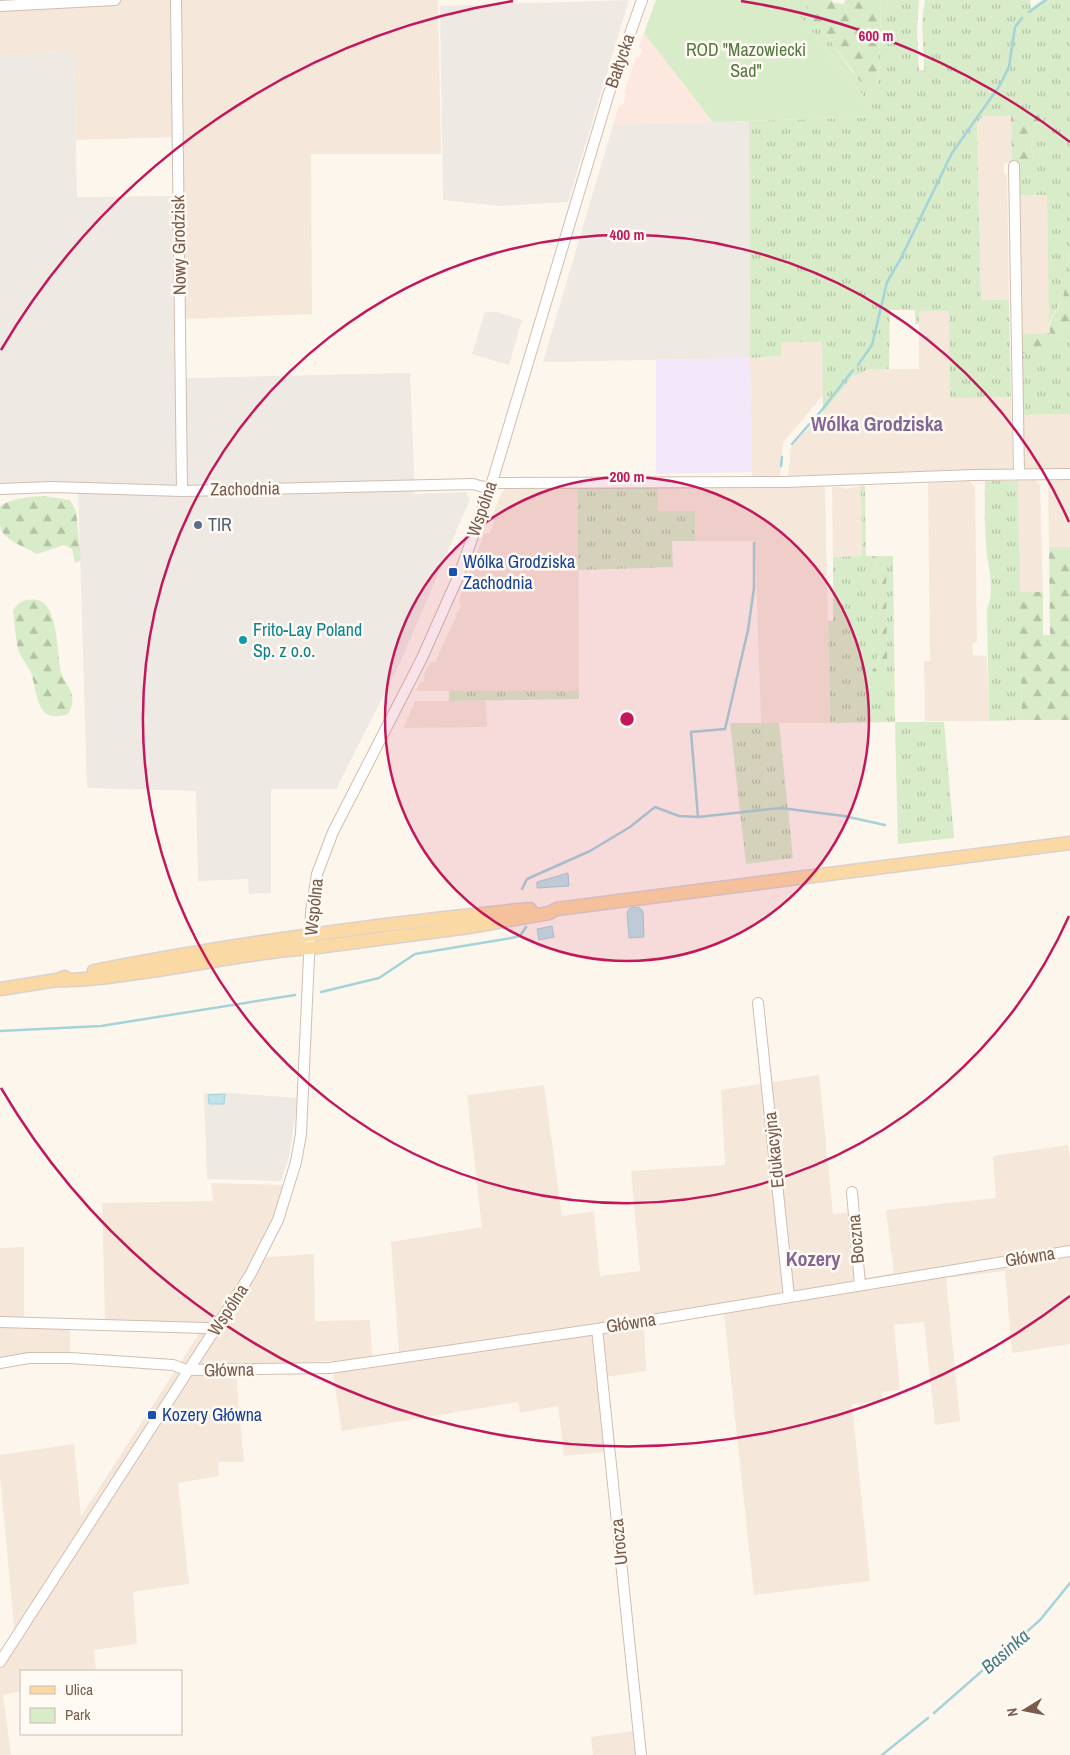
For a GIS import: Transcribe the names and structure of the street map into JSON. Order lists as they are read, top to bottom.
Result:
{
  "streets": {
    "street": [
      "Bałtycka",
      "Nowy Grodzisk",
      "Zachodnia",
      "Wspólna",
      "Edukacyjna",
      "Boczna",
      "Główna",
      "Urocza"
    ]
  },
  "crossings": [
    ["Bałtycka", "Wspólna"],
    ["Nowy Grodzisk", "Zachodnia"],
    ["Zachodnia", "Wspólna"],
    ["Wspólna", "Główna"],
    ["Edukacyjna", "Główna"],
    ["Boczna", "Główna"],
    ["Główna", "Urocza"]
  ],
  "districts": ["Wólka Grodziska", "Kozery"],
  "water": ["Basinka"],
  "parks": ["ROD \"Mazowiecki Sad\""],
  "places": {
    "other": ["TIR", "Frito-Lay Poland Sp. z o.o."],
    "transit": ["Wólka Grodziska Zachodnia", "Kozery Główna"]
  },
  "legend": ["Ulica", "Park"],
  "north": "left",
  "rings": ["600 m", "400 m", "200 m"]
}
